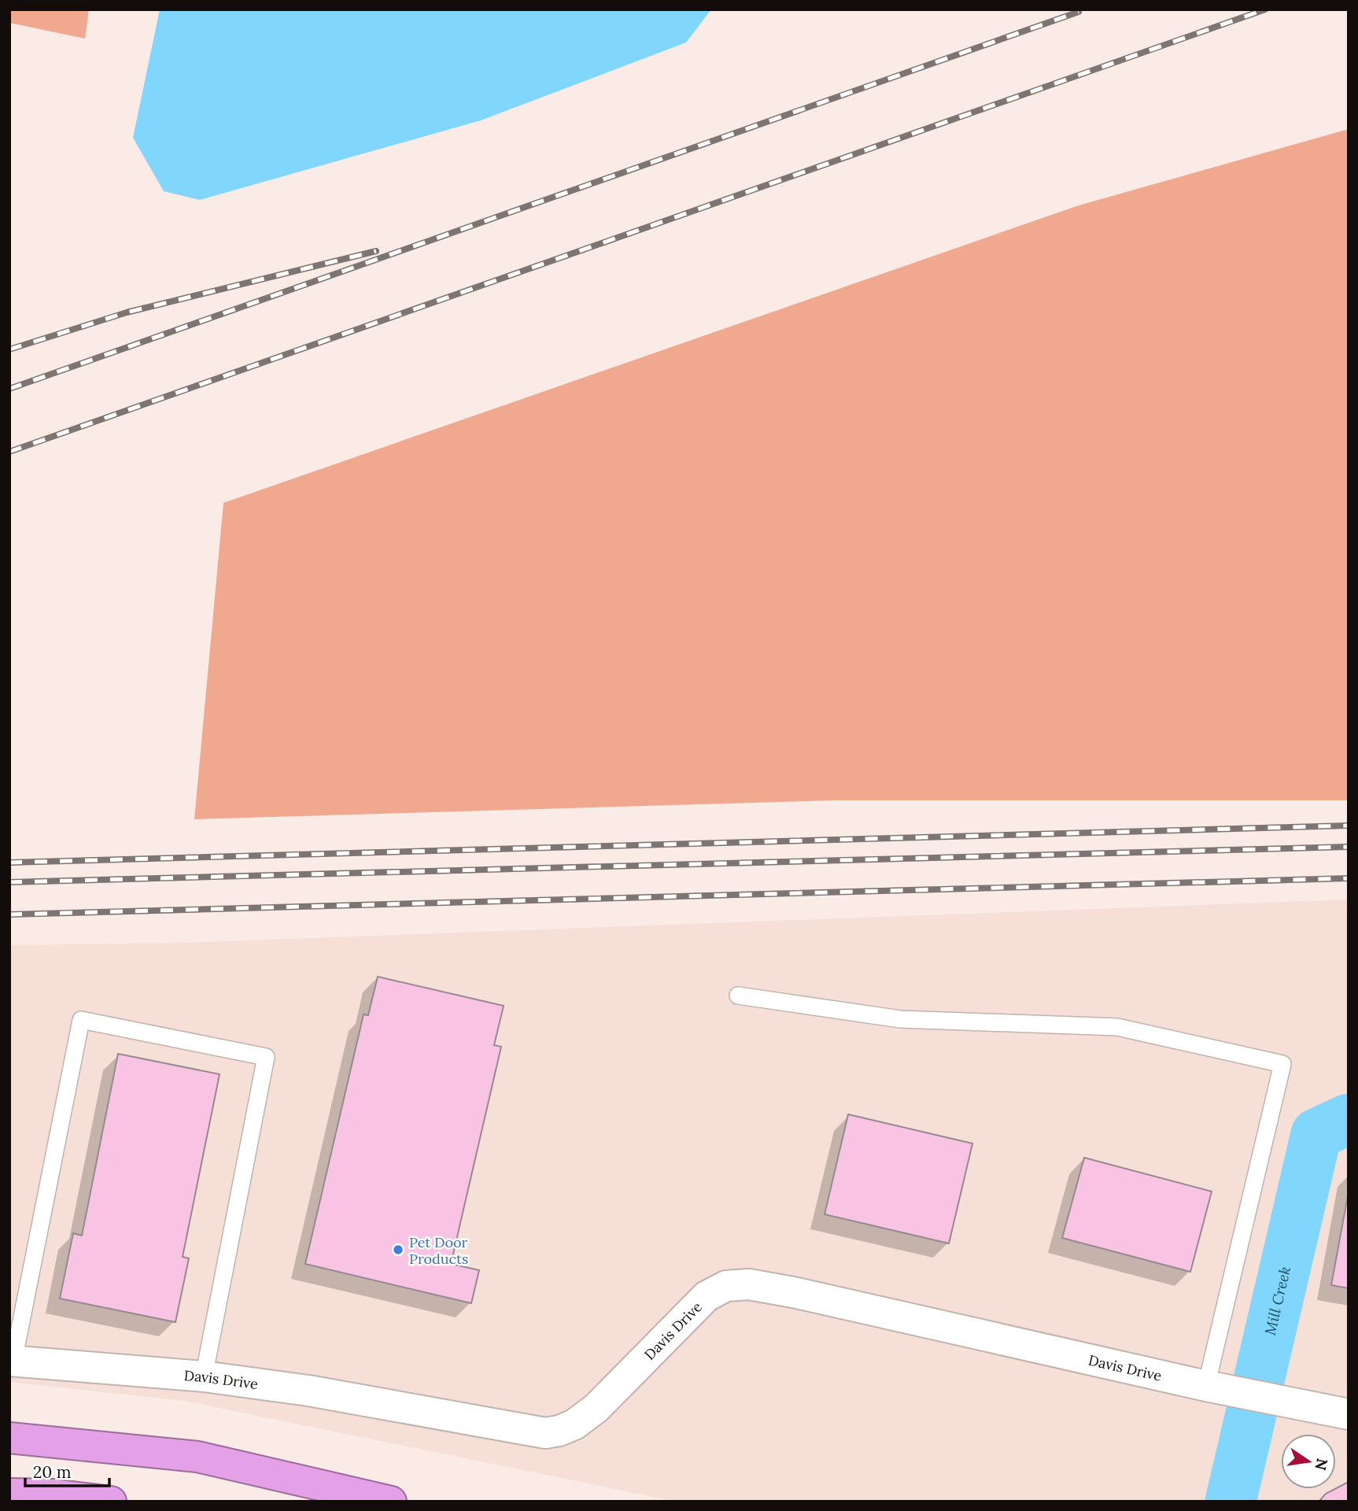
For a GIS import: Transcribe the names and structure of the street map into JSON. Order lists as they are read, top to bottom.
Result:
{
  "streets": {
    "street": ["Davis Drive"]
  },
  "water": ["Mill Creek"],
  "places": ["Pet Door Products"],
  "scale_bar": "20 m",
  "north": "right"
}
